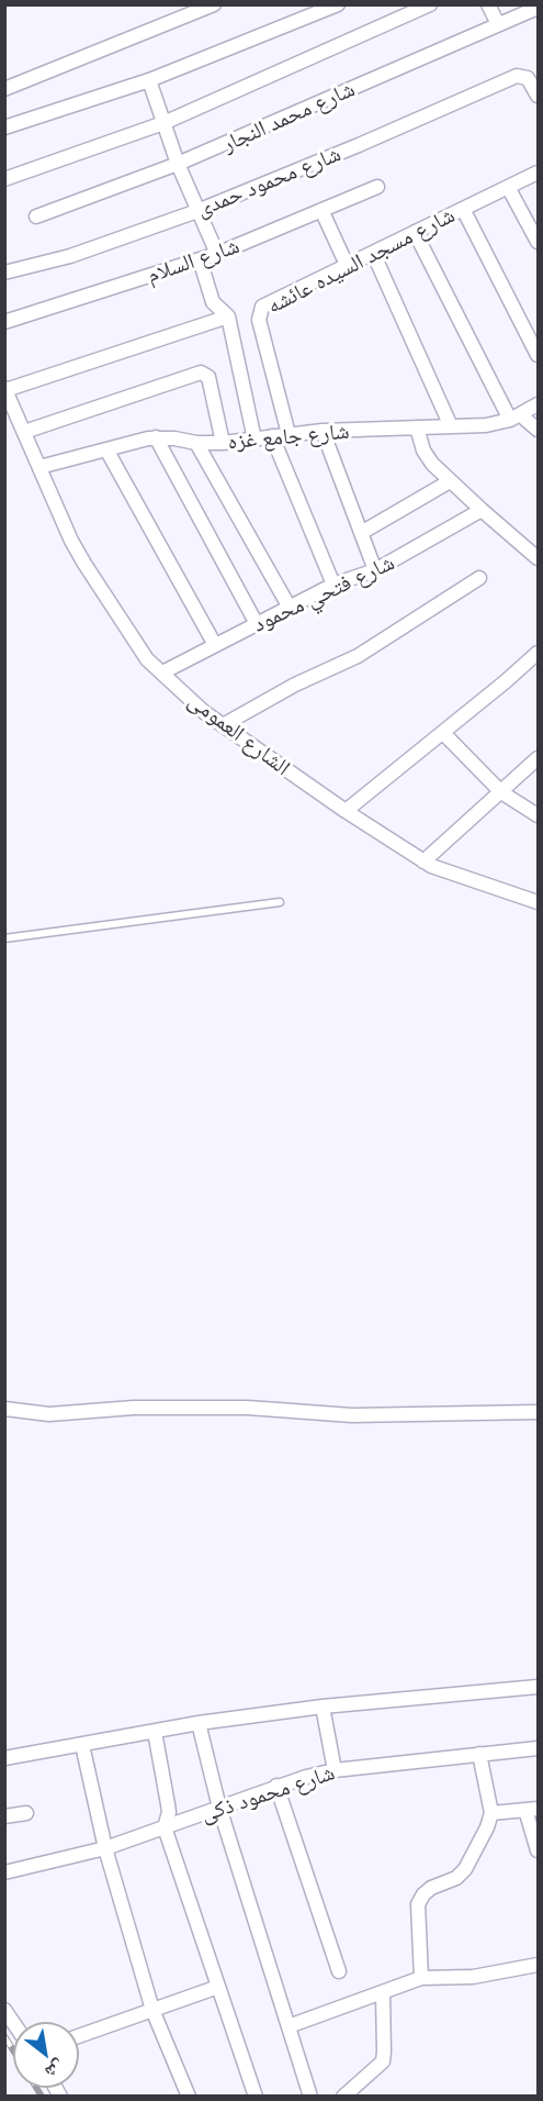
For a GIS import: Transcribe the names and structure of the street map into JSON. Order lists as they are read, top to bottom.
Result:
{
  "streets": {
    "street": [
      "شارع محمد النجار",
      "شارع محمود حمدى",
      "شارع السلام",
      "شارع مسجد السيده عائشه",
      "شارع جامع غزه",
      "شارع فتحي محمود",
      "الشارع العمومى",
      "شارع محمود ذكى"
    ]
  },
  "crossings": [
    ["شارع مسجد السيده عائشه", "شارع جامع غزه"],
    ["شارع جامع غزه", "الشارع العمومى"],
    ["شارع فتحي محمود", "الشارع العمومى"]
  ],
  "north": "bottom right"
}
